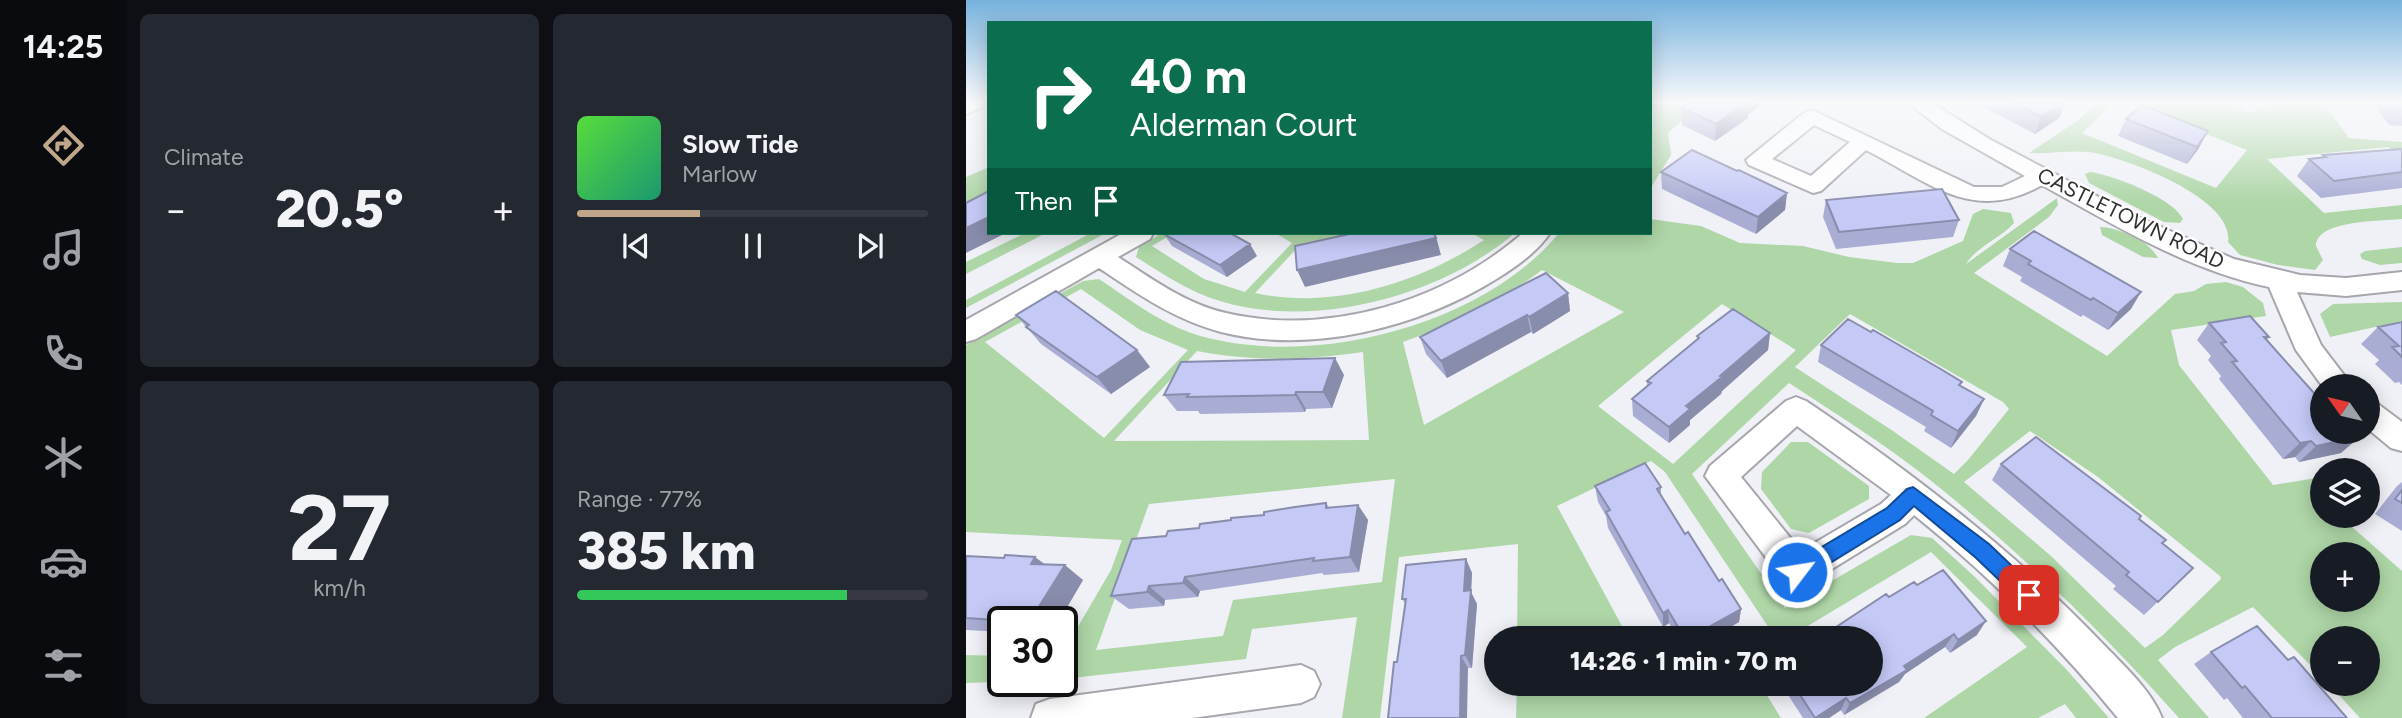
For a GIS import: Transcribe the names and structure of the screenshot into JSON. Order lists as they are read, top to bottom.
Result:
{
  "streets": {
    "street": ["CASTLETOWN ROAD"]
  },
  "north": "top left",
  "page": {
    "tabs": "14:25",
    "tile": [
      "Climate",
      ["27", "km/h"],
      ["Range · 77%", "385 km"]
    ],
    "turn": ["40 m", "Alderman Court"],
    "song": ["Slow Tide", "Marlow"],
    "then": "Then",
    "heat": ["−", "20.5°", "+"],
    "map_buttons": ["+", "−"],
    "limit": "30",
    "trip": "14:26 · 1 min · 70 m"
  }
}
